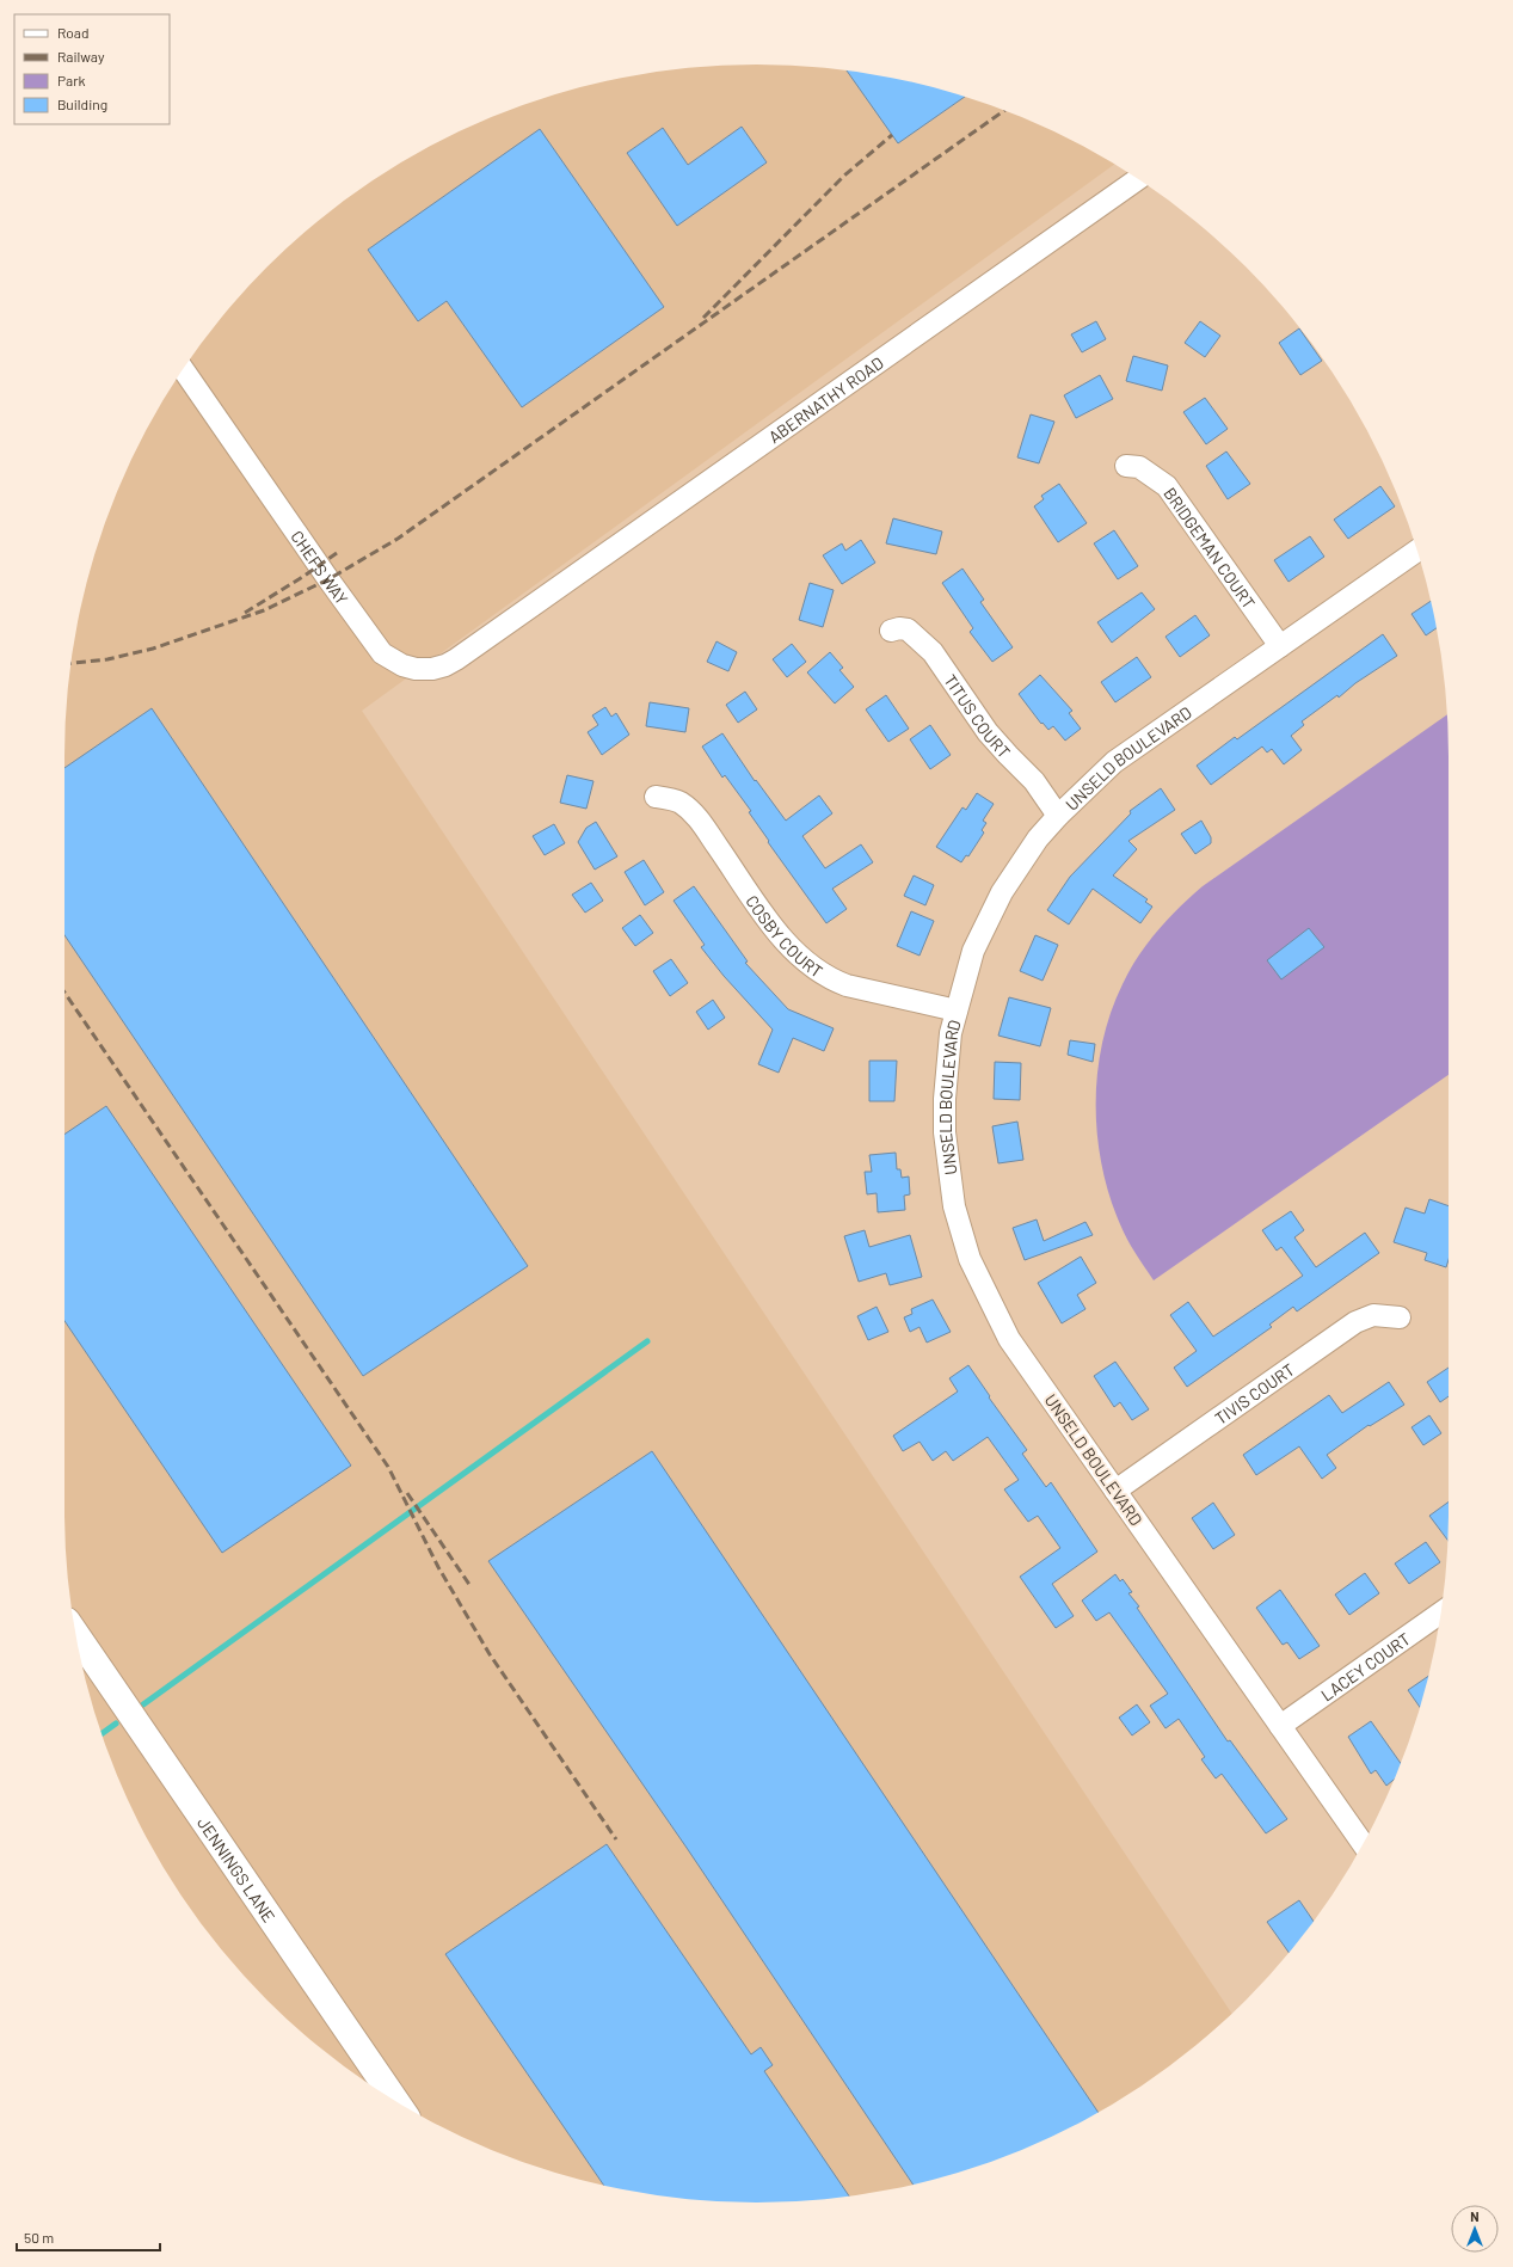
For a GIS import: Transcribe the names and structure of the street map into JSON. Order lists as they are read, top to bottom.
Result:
{
  "streets": {
    "street": [
      "ABERNATHY ROAD",
      "BRIDGEMAN COURT",
      "CHEFS WAY",
      "TITUS COURT",
      "UNSELD BOULEVARD",
      "COSBY COURT",
      "TIVIS COURT",
      "LACEY COURT",
      "JENNINGS LANE"
    ]
  },
  "crossings": [
    ["ABERNATHY ROAD", "CHEFS WAY"],
    ["BRIDGEMAN COURT", "UNSELD BOULEVARD"],
    ["TITUS COURT", "UNSELD BOULEVARD"],
    ["UNSELD BOULEVARD", "COSBY COURT"],
    ["UNSELD BOULEVARD", "TIVIS COURT"],
    ["UNSELD BOULEVARD", "LACEY COURT"]
  ],
  "legend": [
    "Road",
    "Railway",
    "Park",
    "Building"
  ],
  "scale_bar": "50 m",
  "north": "top"
}
